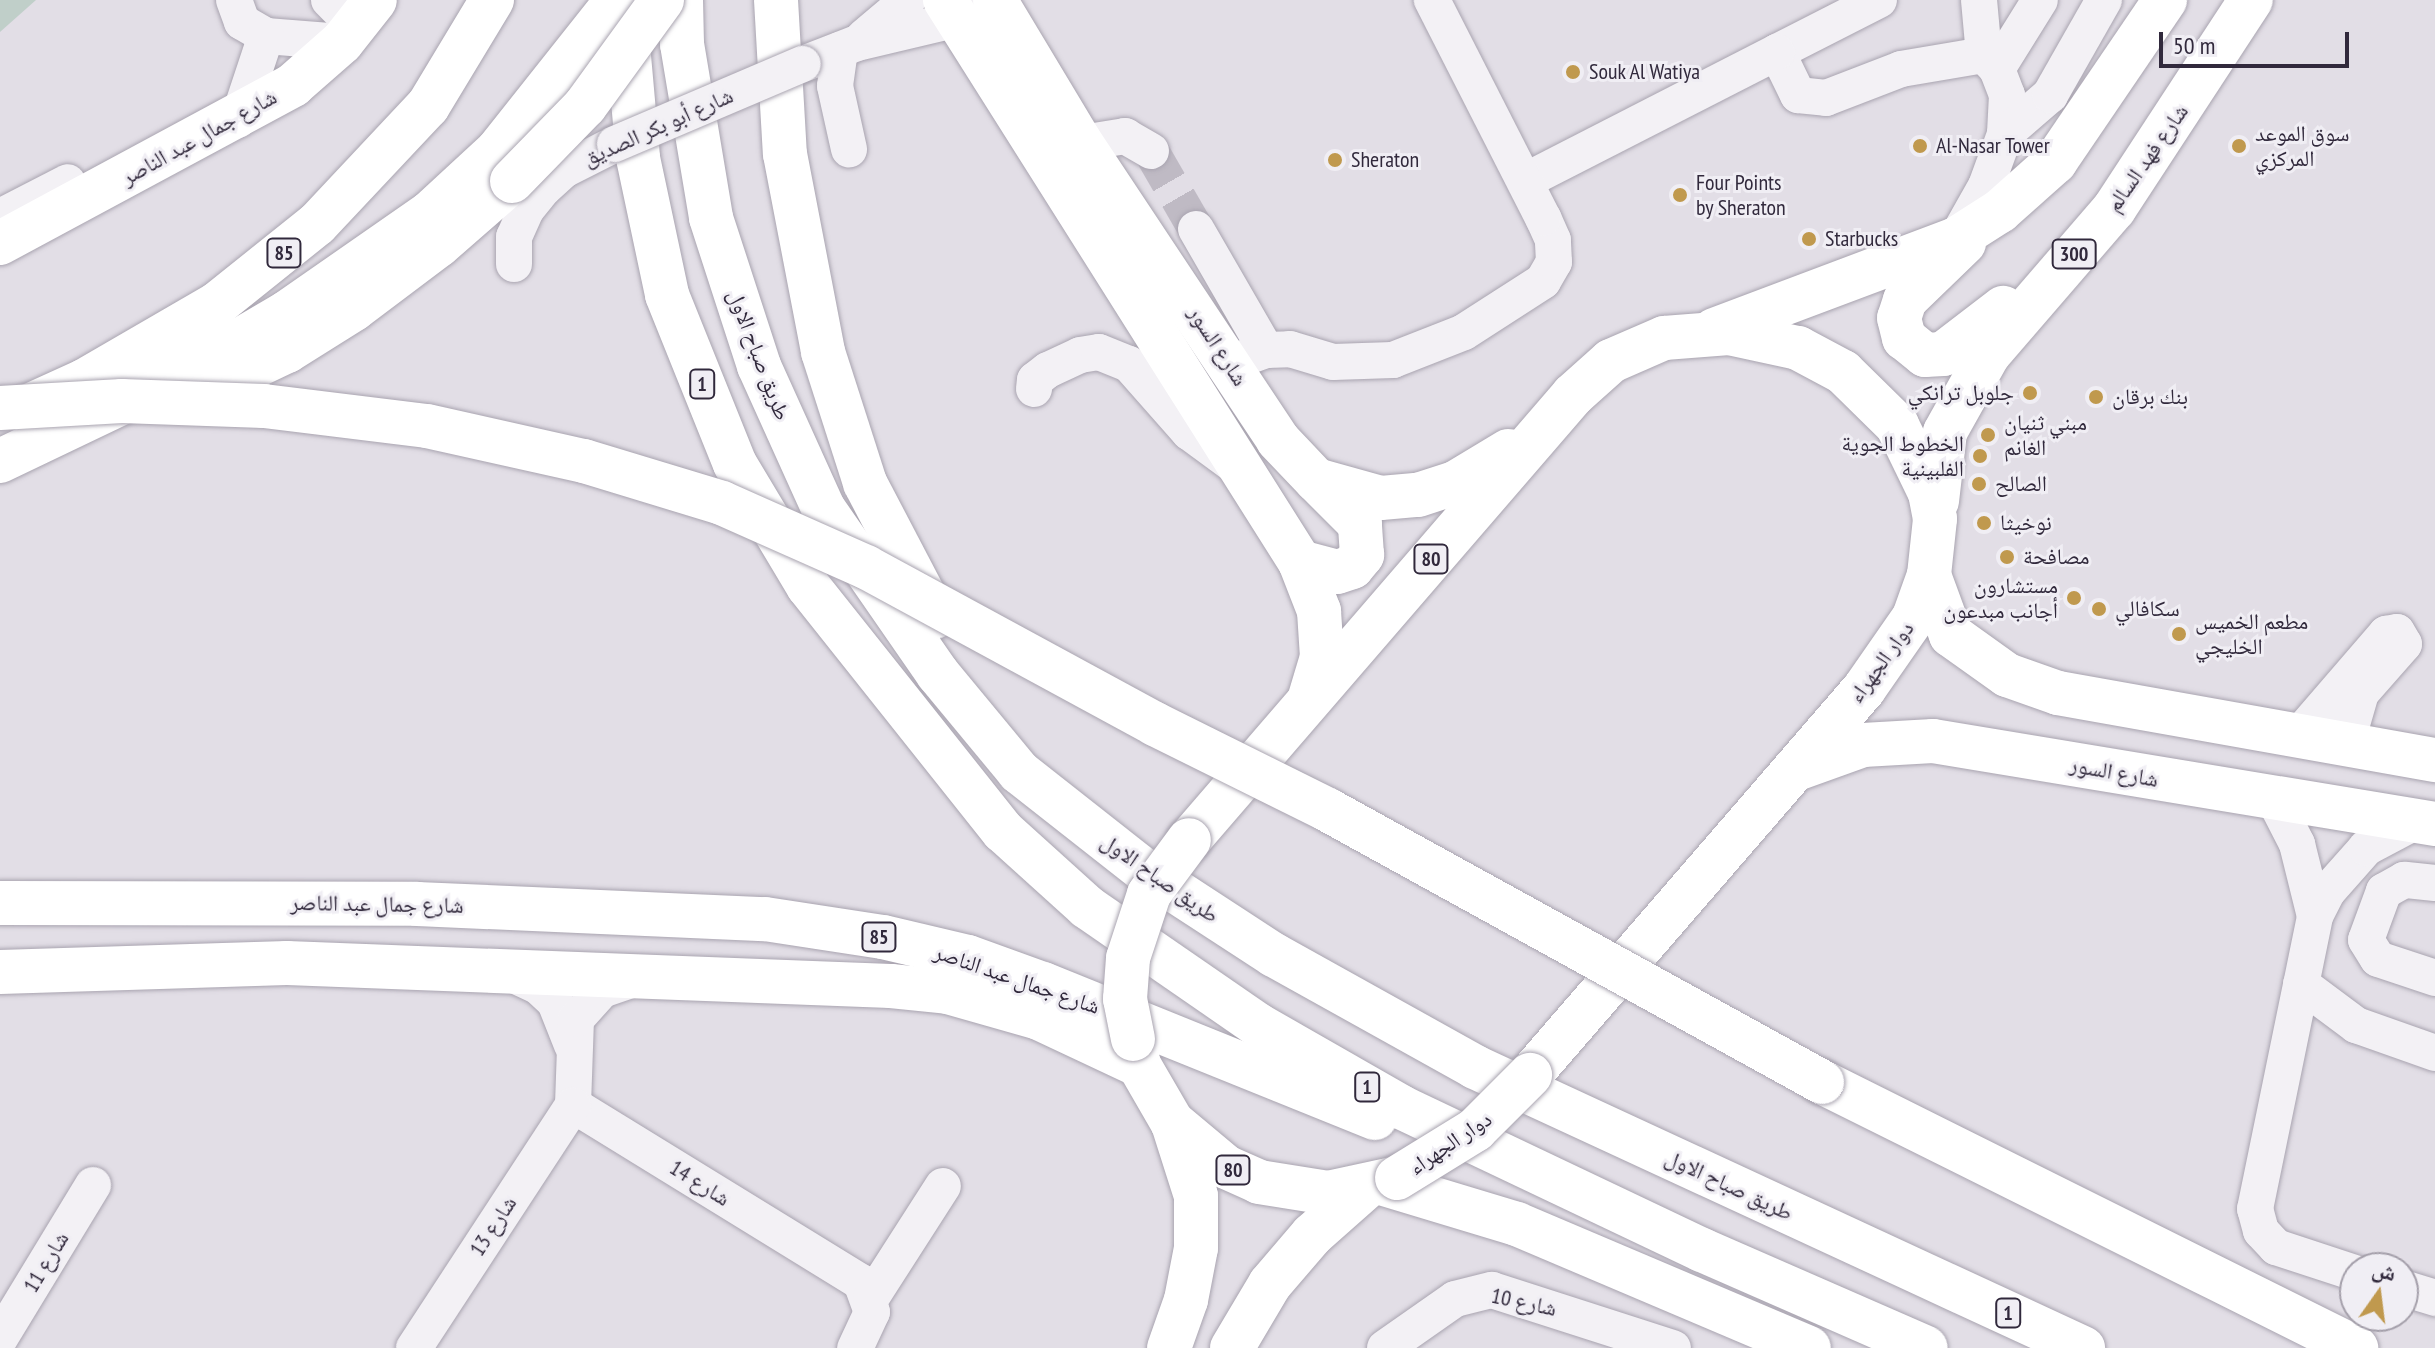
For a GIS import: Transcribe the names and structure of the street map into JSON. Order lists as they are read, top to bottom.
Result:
{
  "streets": {
    "main road": [
      "شارع جمال عبد الناصر",
      "شارع فهد السالم",
      "85",
      "300",
      "شارع السور",
      "طريق صباح الاول",
      "1",
      "80",
      "دوار الجهراء"
    ],
    "street": [
      "شارع أبو بكر الصديق",
      "شارع 14",
      "شارع 13",
      "شارع 11",
      "شارع 10"
    ]
  },
  "crossings": [
    ["شارع أبو بكر الصديق", "شارع السور"],
    ["شارع جمال عبد الناصر", "1"],
    ["شارع جمال عبد الناصر", "دوار الجهراء"],
    ["شارع فهد السالم", "دوار الجهراء"],
    ["شارع السور", "دوار الجهراء"],
    ["80", "دوار الجهراء"],
    ["شارع 14", "شارع 13"]
  ],
  "places": [
    "Souk Al Watiya",
    "Al-Nasar Tower",
    "سوق الموعد المركزي",
    "Sheraton",
    "Four Points by Sheraton",
    "Starbucks",
    "جلوبل ترانكي",
    "بنك برقان",
    "مبني ثنيان الغانم",
    "الخطوط الجوية الفلبينية",
    "الصالح",
    "نوخيثا",
    "مصافحة",
    "مستشارون أجانب مبدعون",
    "سكافالي",
    "مطعم الخميس الخليجي"
  ],
  "scale_bar": "50 m",
  "north": "top"
}
